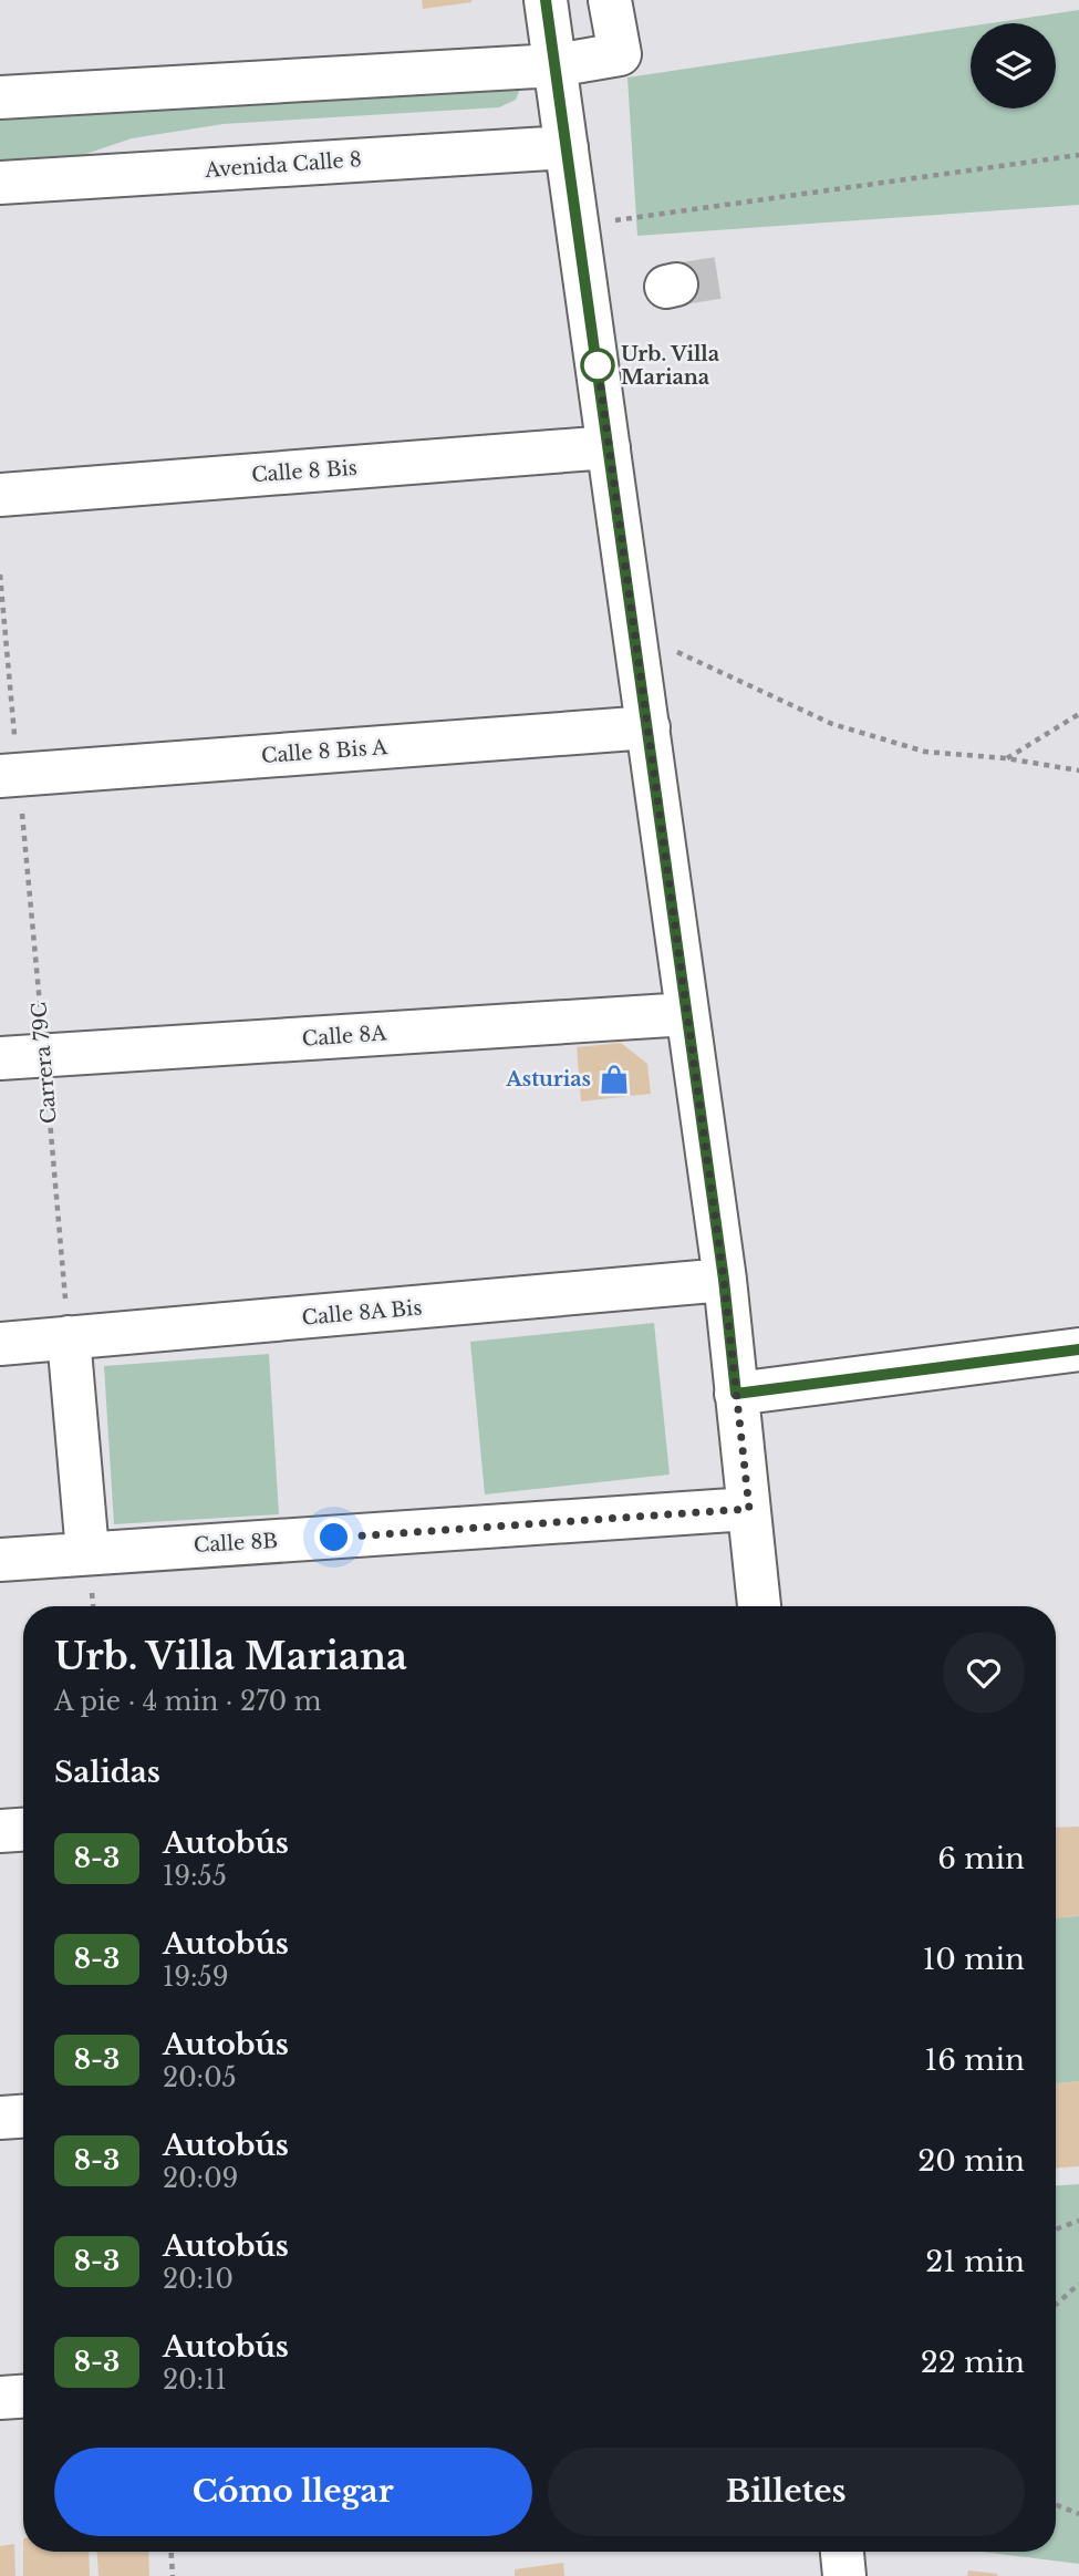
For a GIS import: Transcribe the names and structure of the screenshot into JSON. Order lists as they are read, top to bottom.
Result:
{
  "streets": {
    "street": [
      "Avenida Calle 8",
      "Calle 8 Bis",
      "Calle 8 Bis A",
      "Calle 8A",
      "Calle 8A Bis",
      "Calle 8B"
    ],
    "path": ["Carrera 79C"]
  },
  "crossings": [
    ["Calle 8 Bis A", "Carrera 79C"],
    ["Calle 8A", "Carrera 79C"],
    ["Carrera 79C", "Calle 8A Bis"]
  ],
  "places": {
    "other": ["Urb. Villa Mariana"],
    "shop": ["Asturias"]
  },
  "lines": ["bus line 8-3"],
  "page": {
    "heading": [
      ["Urb. Villa Mariana", "A pie · 4 min · 270 m"],
      "Salidas"
    ],
    "list": [
      {
        "mark": "8-3",
        "name": "Autobús",
        "note": "19:55",
        "value": "6 min"
      },
      {
        "mark": "8-3",
        "name": "Autobús",
        "note": "19:59",
        "value": "10 min"
      },
      {
        "mark": "8-3",
        "name": "Autobús",
        "note": "20:05",
        "value": "16 min"
      },
      {
        "mark": "8-3",
        "name": "Autobús",
        "note": "20:09",
        "value": "20 min"
      },
      {
        "mark": "8-3",
        "name": "Autobús",
        "note": "20:10",
        "value": "21 min"
      },
      {
        "mark": "8-3",
        "name": "Autobús",
        "note": "20:11",
        "value": "22 min"
      }
    ],
    "buttons": ["Cómo llegar", "Billetes"]
  }
}
